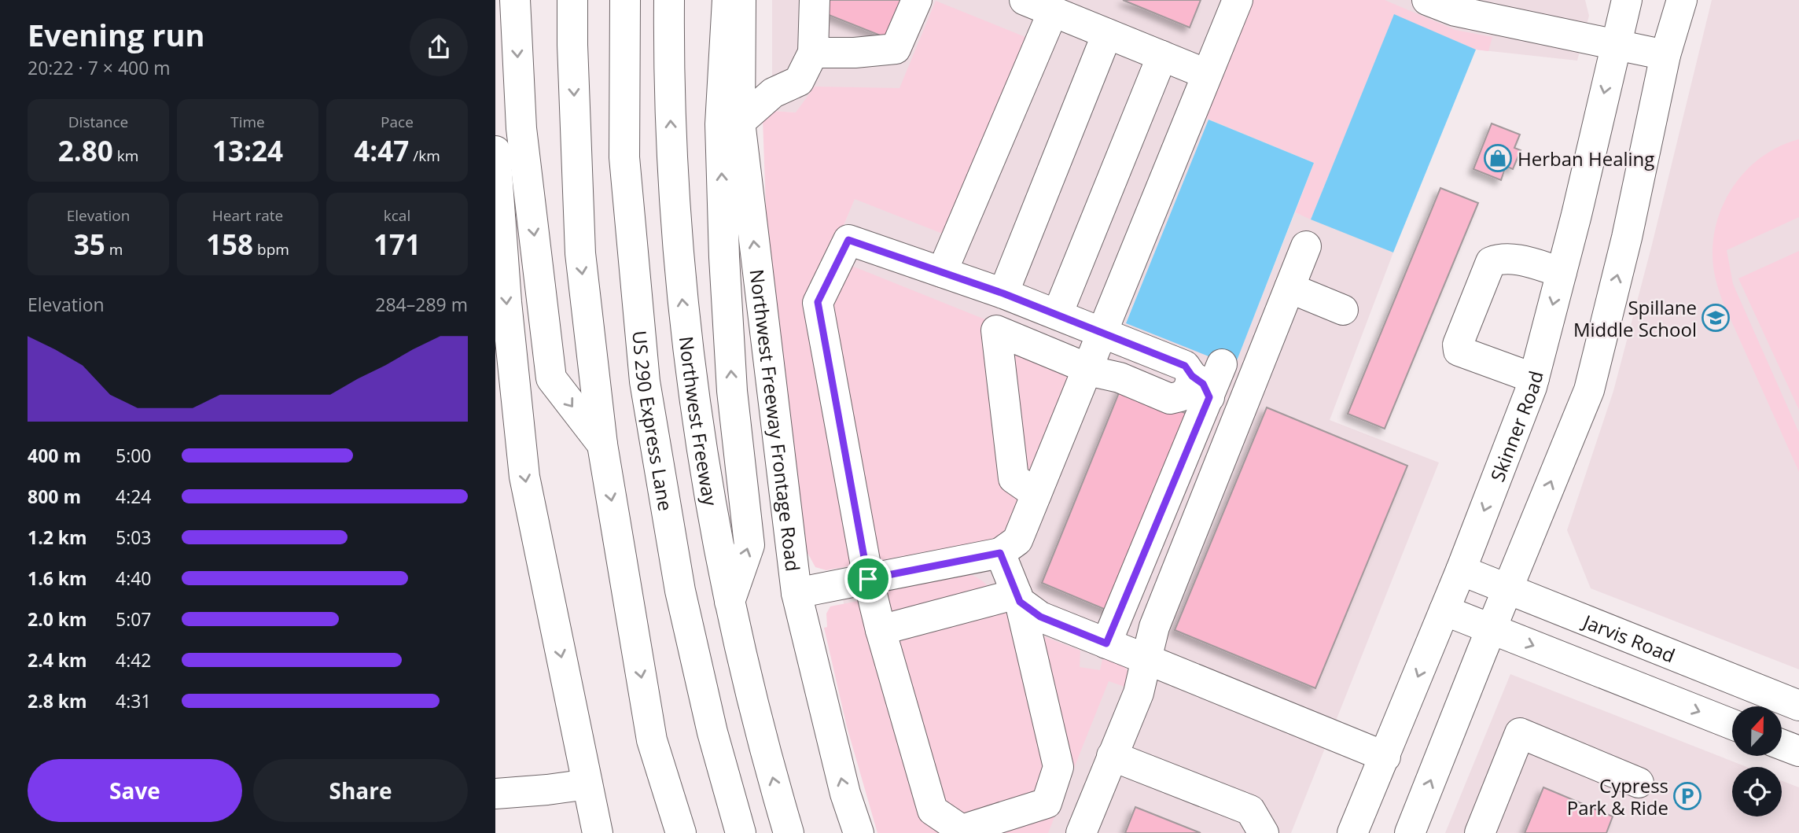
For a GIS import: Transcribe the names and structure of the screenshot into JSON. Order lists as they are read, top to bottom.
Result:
{
  "streets": {
    "main road": [
      "Northwest Freeway Frontage Road",
      "US 290 Express Lane",
      "Northwest Freeway",
      "Skinner Road",
      "Jarvis Road"
    ]
  },
  "crossings": [
    ["Skinner Road", "Jarvis Road"]
  ],
  "places": {
    "shop": ["Herban Healing"],
    "school or university": ["Spillane Middle School"],
    "parking": ["Cypress Park & Ride"]
  },
  "north": "top",
  "page": {
    "heading": ["Evening run", "20:22 · 7 × 400 m"],
    "stats": [
      ["Distance", "2.80 km"],
      ["Time", "13:24"],
      ["Pace", "4:47 /km"],
      ["Elevation", "35 m"],
      ["Heart rate", "158 bpm"],
      ["kcal", "171"]
    ],
    "chart": ["Elevation", "284–289 m"],
    "list": [
      {
        "name": "400 m",
        "note": "5:00"
      },
      {
        "name": "800 m",
        "note": "4:24"
      },
      {
        "name": "1.2 km",
        "note": "5:03"
      },
      {
        "name": "1.6 km",
        "note": "4:40"
      },
      {
        "name": "2.0 km",
        "note": "5:07"
      },
      {
        "name": "2.4 km",
        "note": "4:42"
      },
      {
        "name": "2.8 km",
        "note": "4:31"
      }
    ],
    "buttons": ["Save", "Share"]
  }
}
